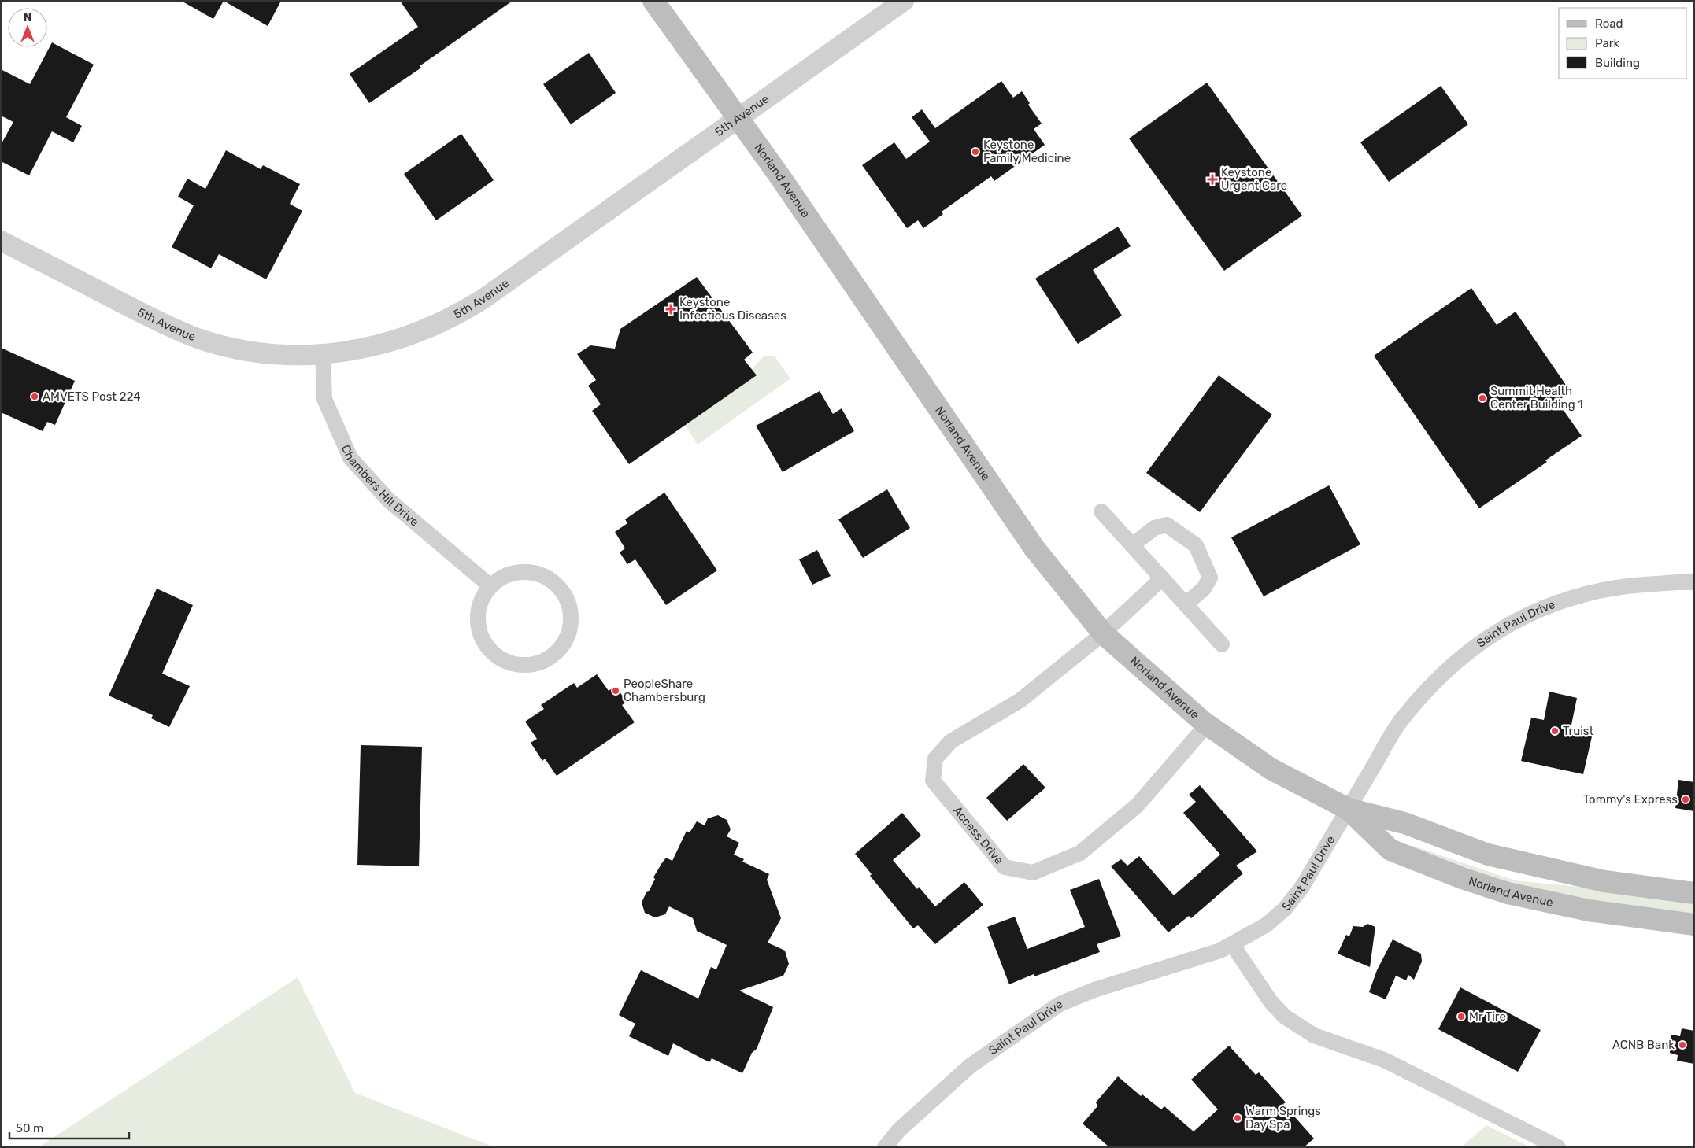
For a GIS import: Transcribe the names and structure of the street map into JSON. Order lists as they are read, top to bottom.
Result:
{
  "streets": {
    "main road": ["Norland Avenue"],
    "street": [
      "5th Avenue",
      "Chambers Hill Drive",
      "Saint Paul Drive",
      "Access Drive"
    ]
  },
  "crossings": [
    ["5th Avenue", "Norland Avenue"],
    ["5th Avenue", "Chambers Hill Drive"],
    ["Norland Avenue", "Saint Paul Drive"],
    ["Norland Avenue", "Access Drive"]
  ],
  "places": {
    "other": [
      "Keystone Family Medicine",
      "AMVETS Post 224",
      "Summit Health Center Building 1",
      "PeopleShare Chambersburg",
      "Truist",
      "Tommy's Express",
      "Mr Tire",
      "ACNB Bank",
      "Warm Springs Day Spa"
    ],
    "health": ["Keystone Urgent Care", "Keystone Infectious Diseases"]
  },
  "legend": ["Road", "Park", "Building"],
  "scale_bar": "50 m",
  "north": "top"
}
